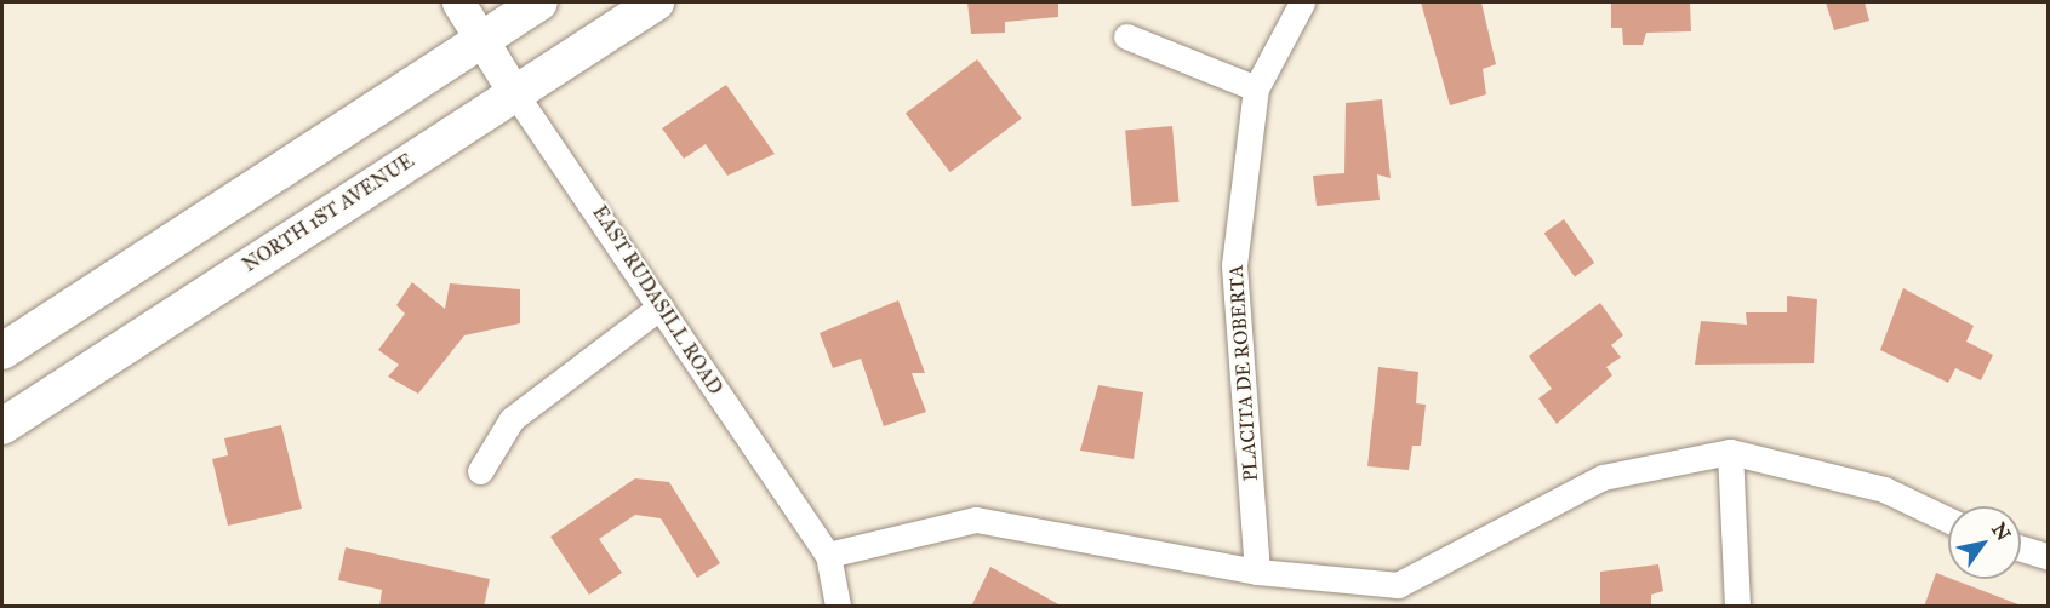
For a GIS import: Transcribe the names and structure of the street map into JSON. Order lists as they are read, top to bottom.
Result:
{
  "streets": {
    "main road": ["NORTH 1ST AVENUE"],
    "street": ["EAST RUDASILL ROAD", "PLACITA DE ROBERTA"]
  },
  "crossings": [
    ["NORTH 1ST AVENUE", "EAST RUDASILL ROAD"]
  ],
  "north": "top right"
}
